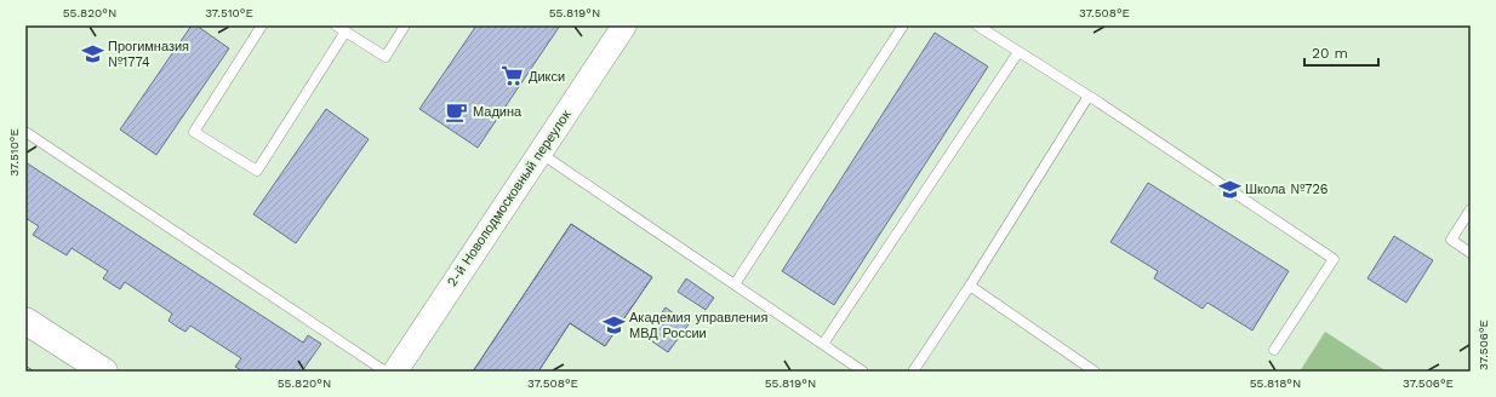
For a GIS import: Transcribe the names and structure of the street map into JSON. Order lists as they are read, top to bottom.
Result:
{
  "streets": {
    "street": ["2-й Новоподмосковный переулок"]
  },
  "places": {
    "school or university": ["Прогимназия №1774", "Школа №726", "Академия управления МВД России"],
    "supermarket": ["Дикси"],
    "cafe": ["Мадина"]
  },
  "scale_bar": "20 m",
  "coordinates": [
    "55.820°N",
    "37.510°E",
    "55.819°N",
    "37.508°E",
    "37.506°E",
    "55.818°N"
  ]
}
